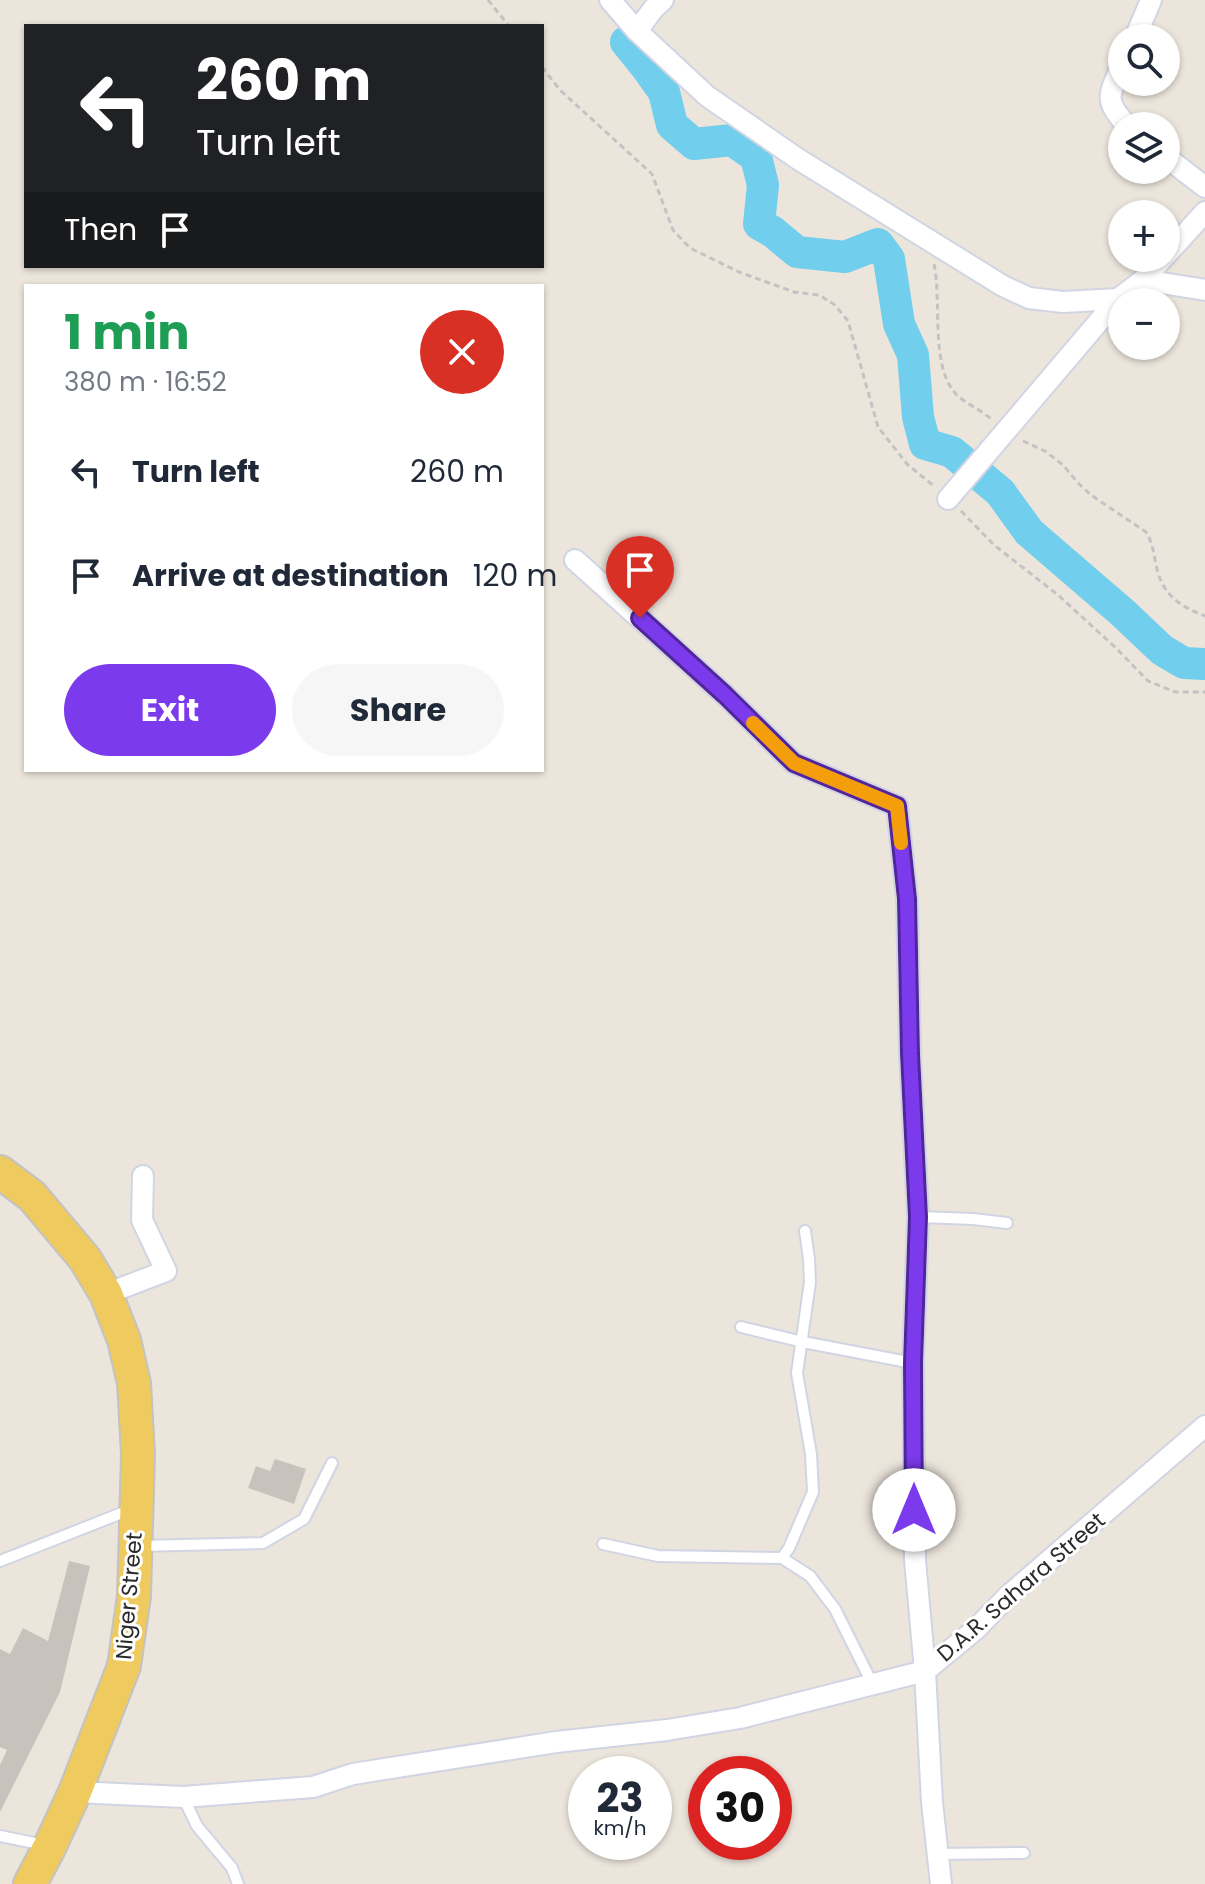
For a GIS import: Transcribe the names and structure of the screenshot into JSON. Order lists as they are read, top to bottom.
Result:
{
  "streets": {
    "main road": ["Niger Street"],
    "street": ["D.A.R. Sahara Street"]
  },
  "page": {
    "map_buttons": ["+", "−"],
    "turn": ["260 m", "Turn left"],
    "then": "Then",
    "heading": ["1 min", "380 m · 16:52"],
    "list": [
      {
        "name": "Turn left",
        "value": "260 m"
      },
      {
        "name": "Arrive at destination",
        "value": "120 m"
      }
    ],
    "buttons": ["Exit", "Share"],
    "speed": "23 km/h",
    "limit": "30"
  }
}
